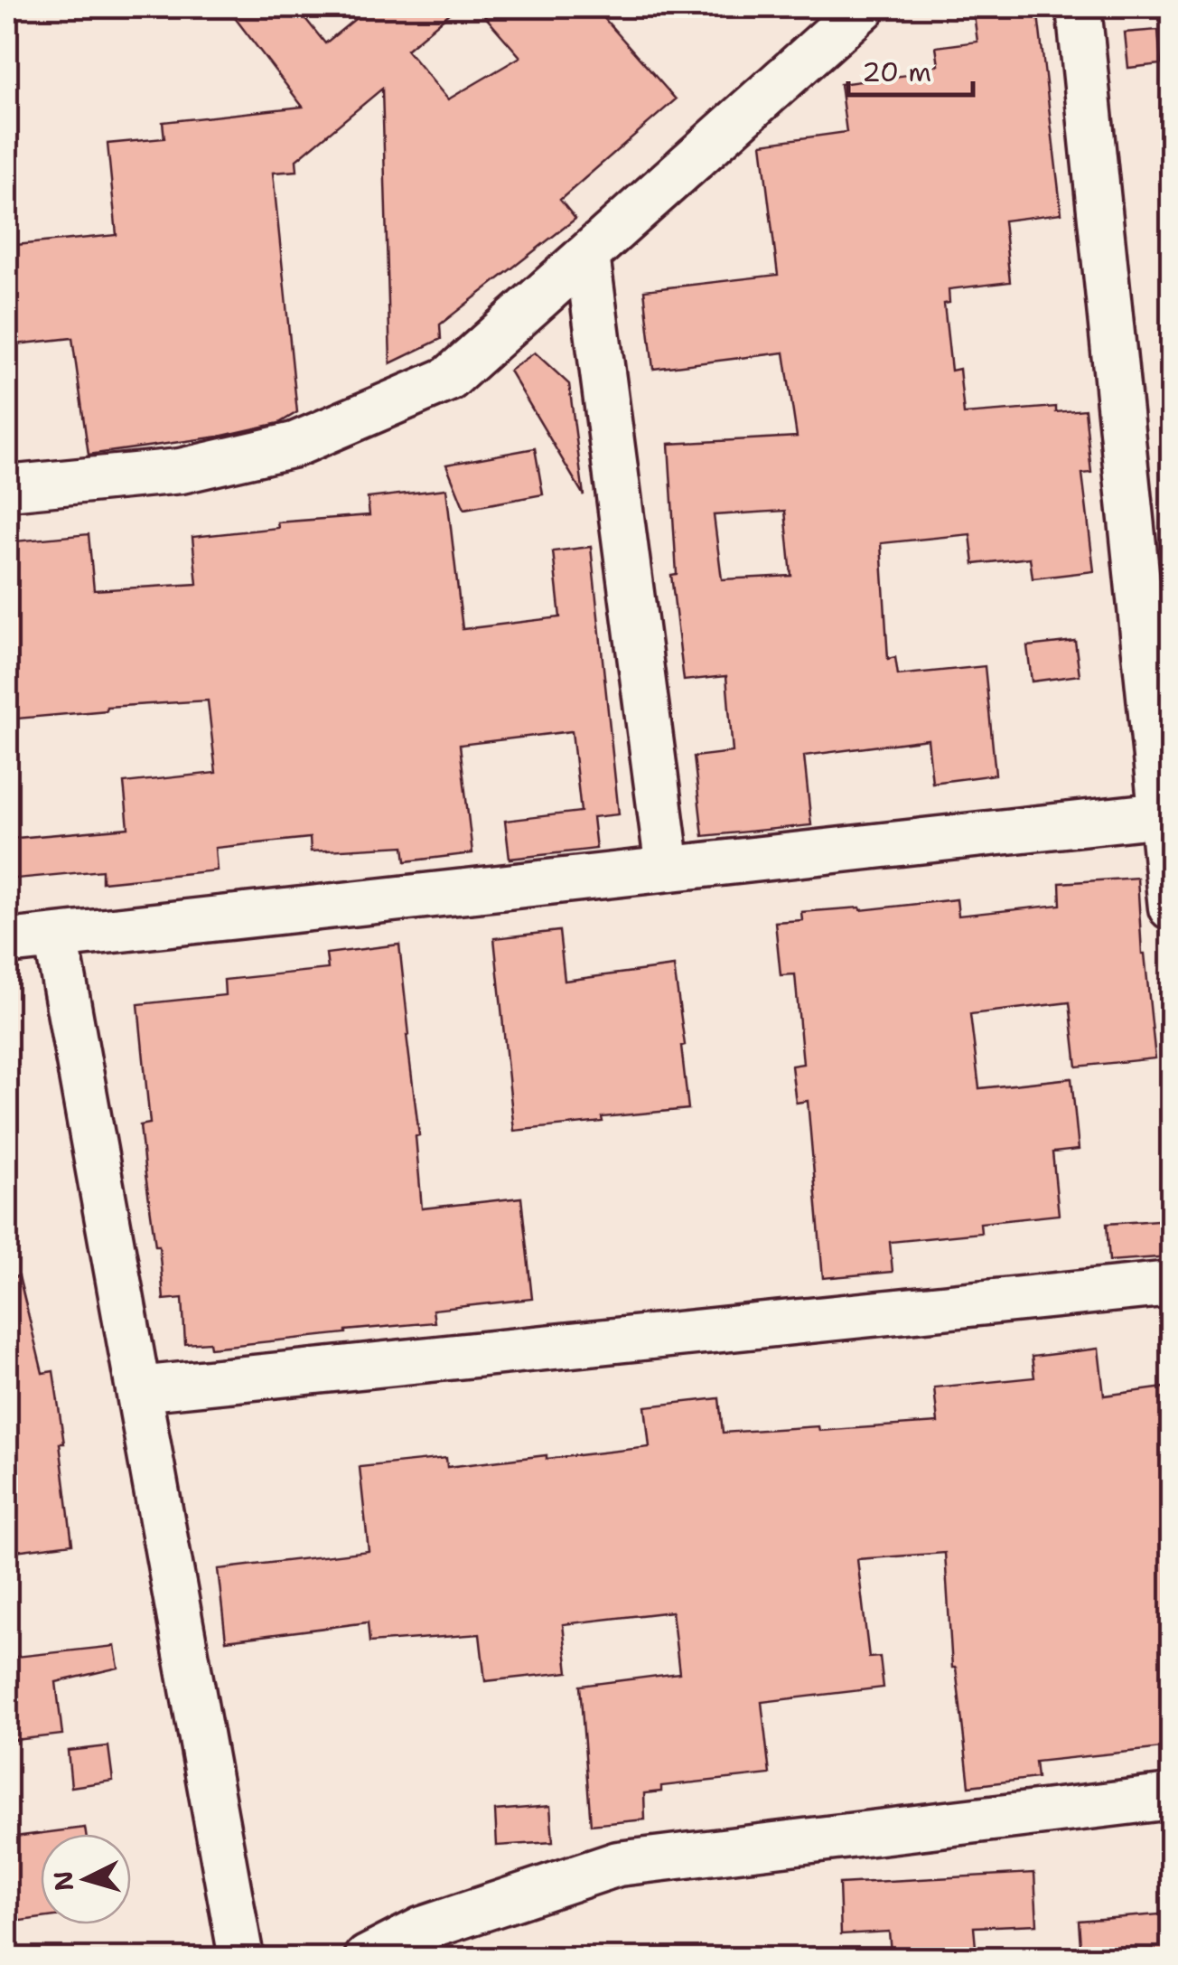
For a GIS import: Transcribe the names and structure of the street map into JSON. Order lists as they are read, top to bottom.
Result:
{
  "scale_bar": "20 m",
  "north": "left"
}
